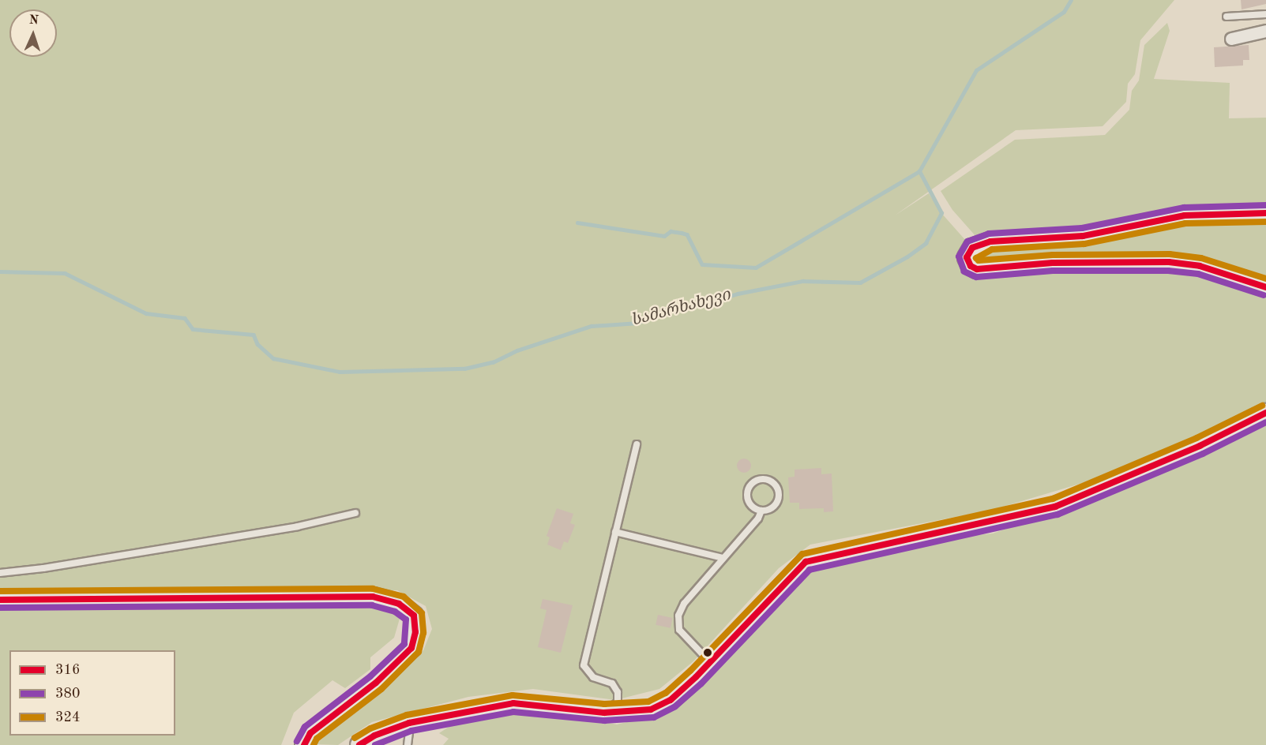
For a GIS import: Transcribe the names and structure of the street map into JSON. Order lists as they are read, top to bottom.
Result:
{
  "water": ["სამარხახევი"],
  "lines": ["transit line 380", "transit line 316", "transit line 324"],
  "legend": ["316", "380", "324"],
  "north": "top"
}
